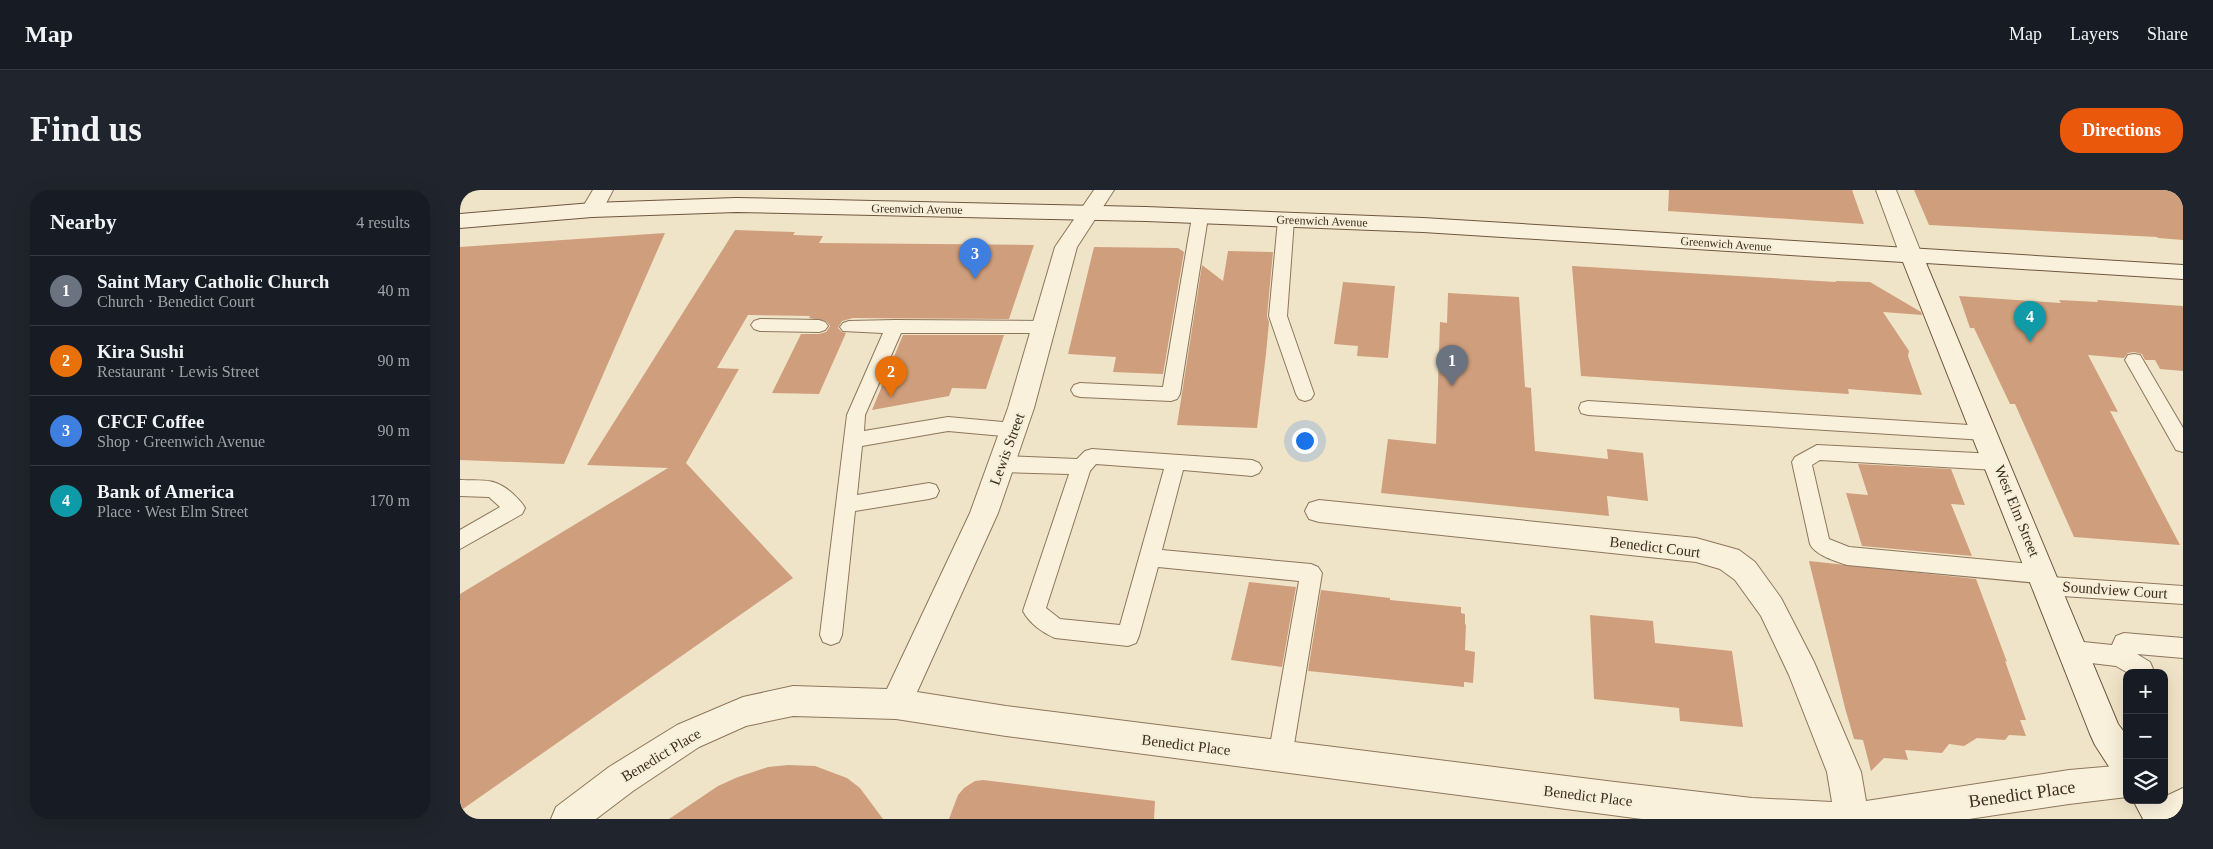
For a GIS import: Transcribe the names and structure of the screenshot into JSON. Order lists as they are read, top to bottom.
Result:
{
  "streets": {
    "street": [
      "Greenwich Avenue",
      "Lewis Street",
      "West Elm Street",
      "Benedict Court",
      "Benedict Place"
    ],
    "lane": ["Soundview Court"]
  },
  "crossings": [
    ["Greenwich Avenue", "Lewis Street"],
    ["Greenwich Avenue", "West Elm Street"],
    ["Lewis Street", "Benedict Place"],
    ["West Elm Street", "Soundview Court"]
  ],
  "page": {
    "header": "Map",
    "nav": ["Map", "Layers", "Share"],
    "buttons": "Directions",
    "title": "Find us",
    "heading": ["Nearby", "4 results"],
    "pins": [
      "3",
      "4",
      "1",
      "2"
    ],
    "list": [
      {
        "mark": "1",
        "name": "Saint Mary Catholic Church",
        "note": "Church · Benedict Court",
        "value": "40 m"
      },
      {
        "mark": "2",
        "name": "Kira Sushi",
        "note": "Restaurant · Lewis Street",
        "value": "90 m"
      },
      {
        "mark": "3",
        "name": "CFCF Coffee",
        "note": "Shop · Greenwich Avenue",
        "value": "90 m"
      },
      {
        "mark": "4",
        "name": "Bank of America",
        "note": "Place · West Elm Street",
        "value": "170 m"
      }
    ],
    "map_buttons": ["+", "−"]
  }
}
